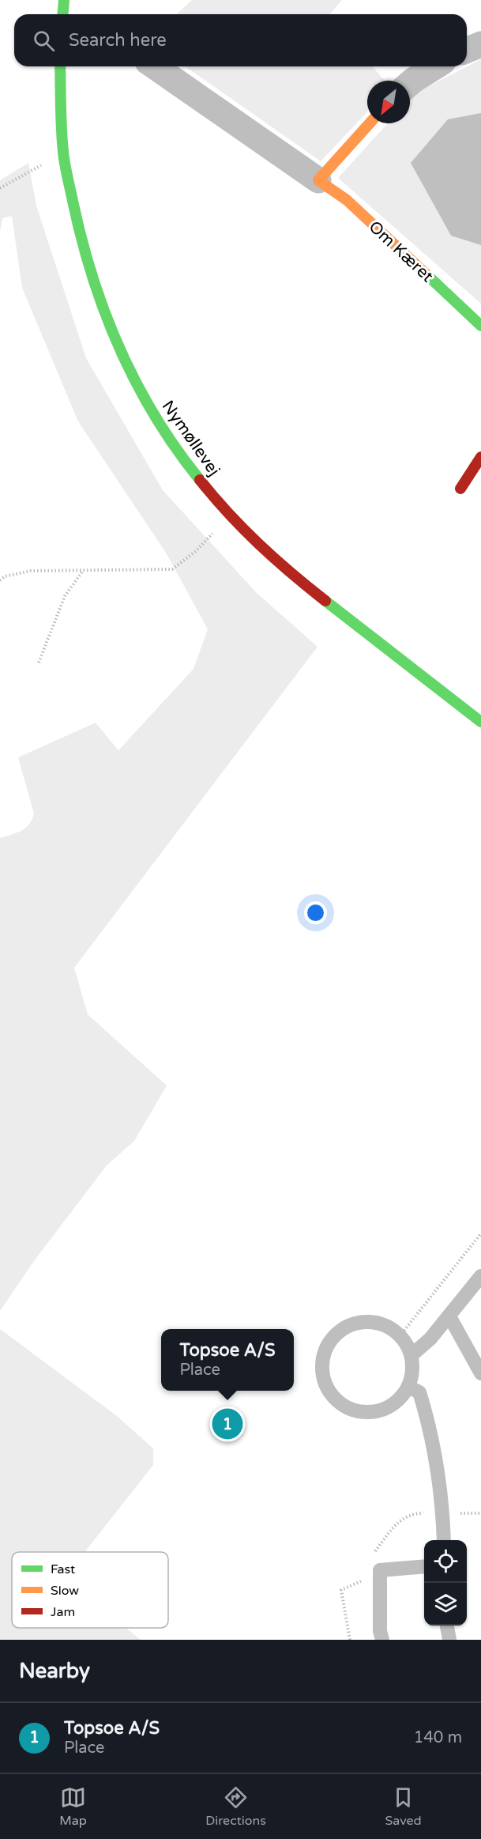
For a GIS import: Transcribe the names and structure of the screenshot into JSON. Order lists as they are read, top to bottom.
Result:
{
  "streets": {
    "street": ["Om Kæret", "Nymøllevej"]
  },
  "legend": ["Fast", "Slow", "Jam"],
  "north": "bottom left",
  "page": {
    "search": "Search here",
    "popup": ["Topsoe A/S", "Place"],
    "pins": "1",
    "heading": "Nearby",
    "list": [
      {
        "mark": "1",
        "name": "Topsoe A/S",
        "note": "Place",
        "value": "140 m"
      }
    ],
    "nav": ["Map", "Directions", "Saved"]
  }
}
